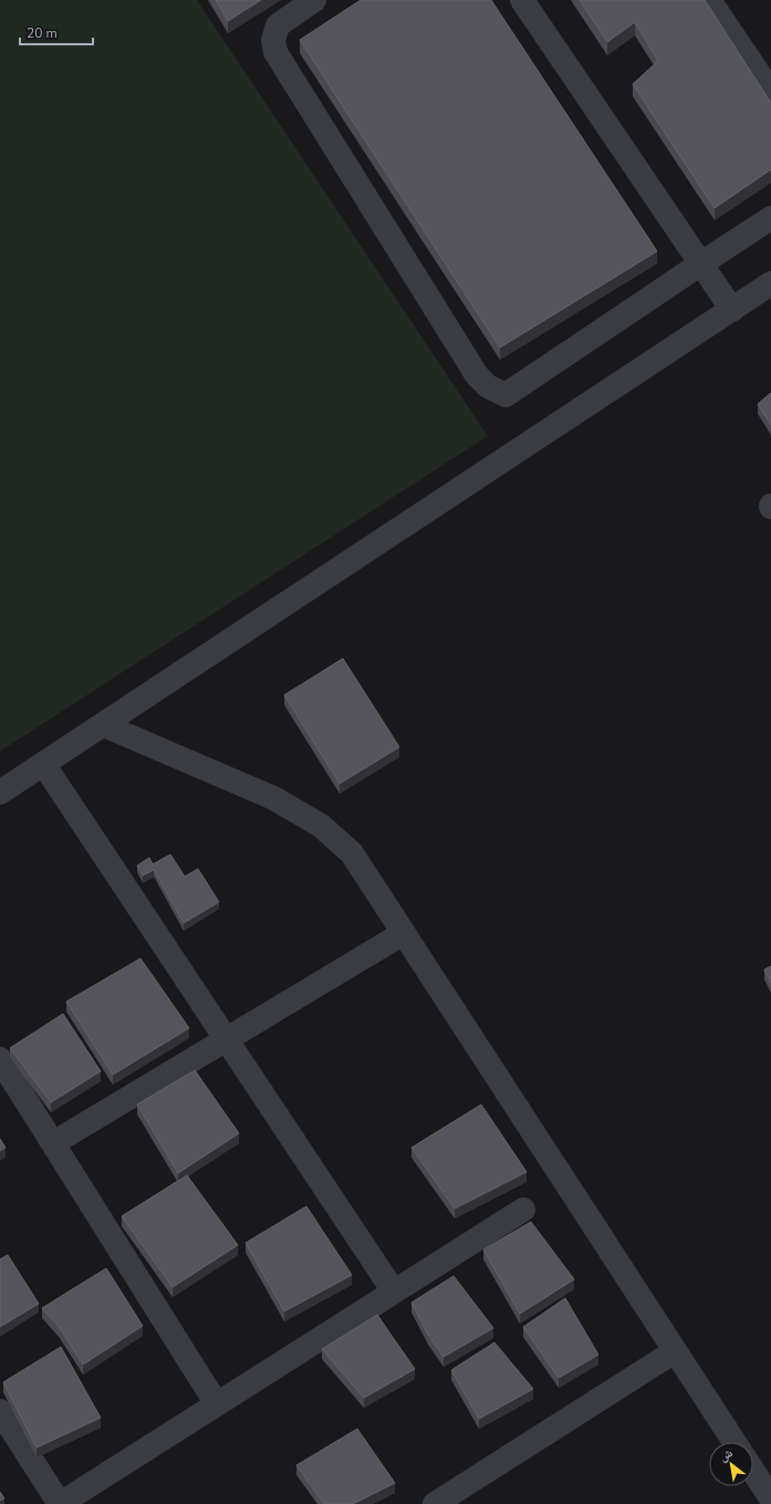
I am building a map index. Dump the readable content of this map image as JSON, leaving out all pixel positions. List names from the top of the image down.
{
  "scale_bar": "20 m",
  "north": "top left"
}
